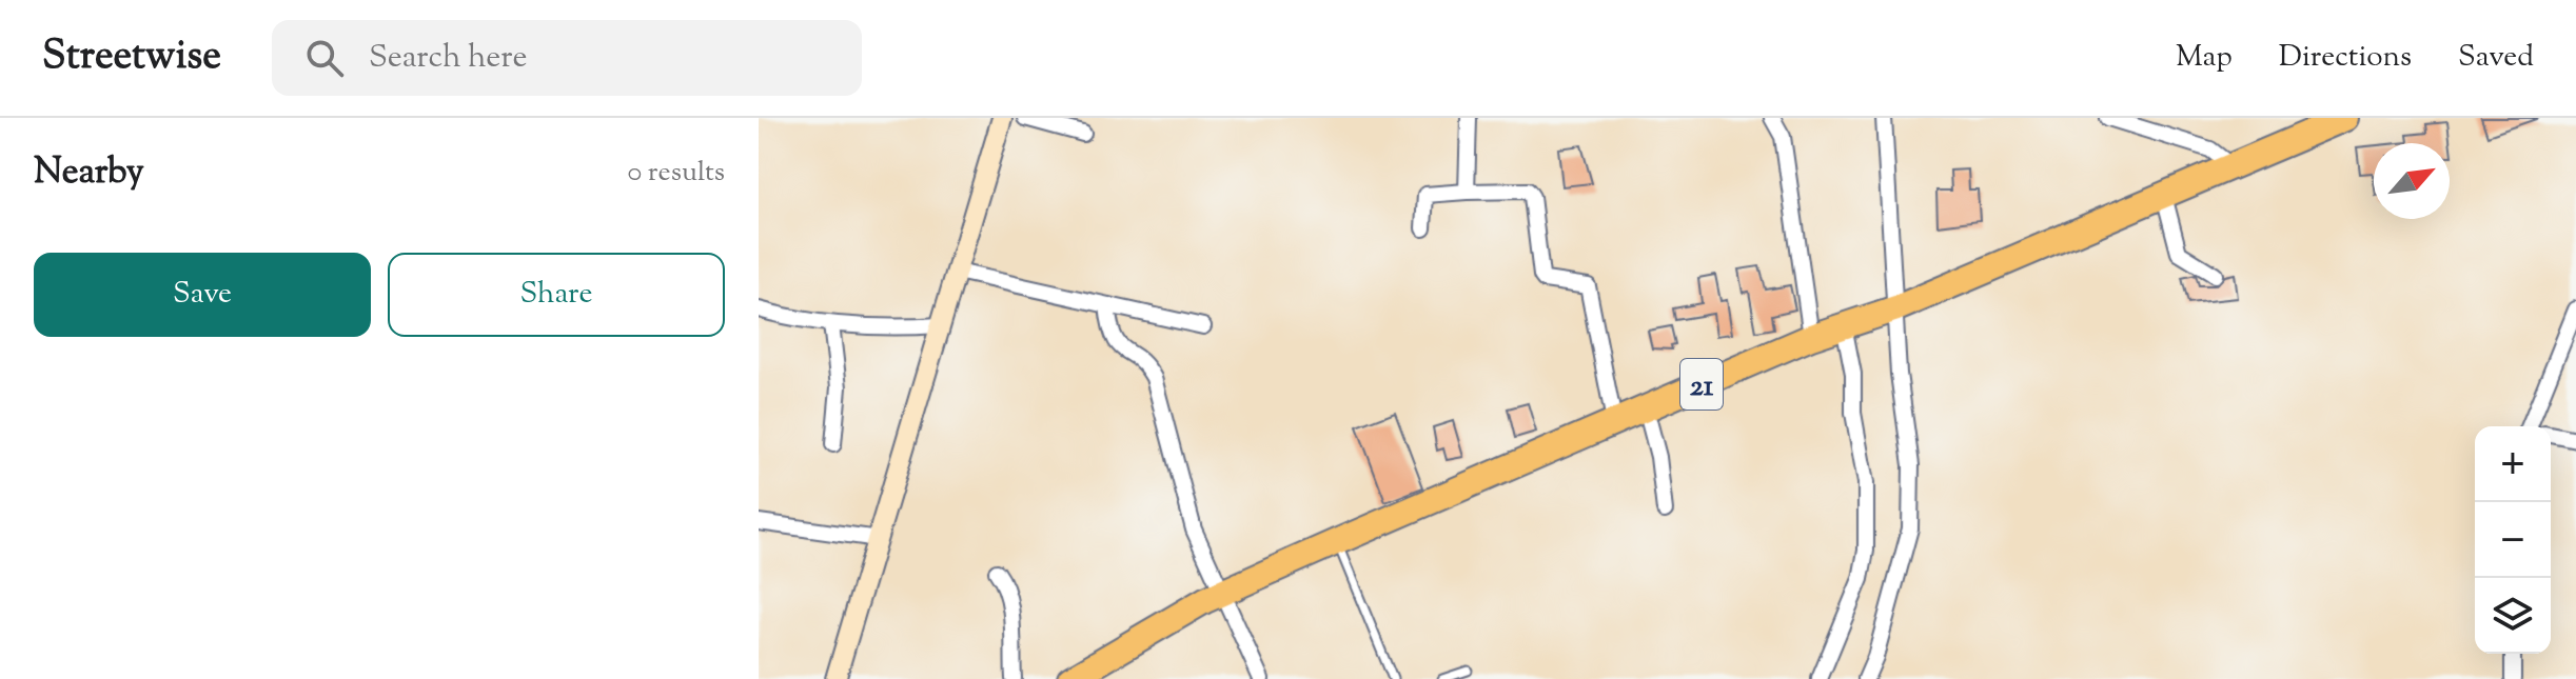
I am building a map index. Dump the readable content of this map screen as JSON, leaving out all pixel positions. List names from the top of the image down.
{
  "streets": {
    "highway": ["21"]
  },
  "north": "top right",
  "page": {
    "header": "Streetwise",
    "search": "Search here",
    "nav": ["Map", "Directions", "Saved"],
    "heading": ["Nearby", "0 results"],
    "buttons": ["Save", "Share"],
    "map_buttons": ["+", "−"]
  }
}
